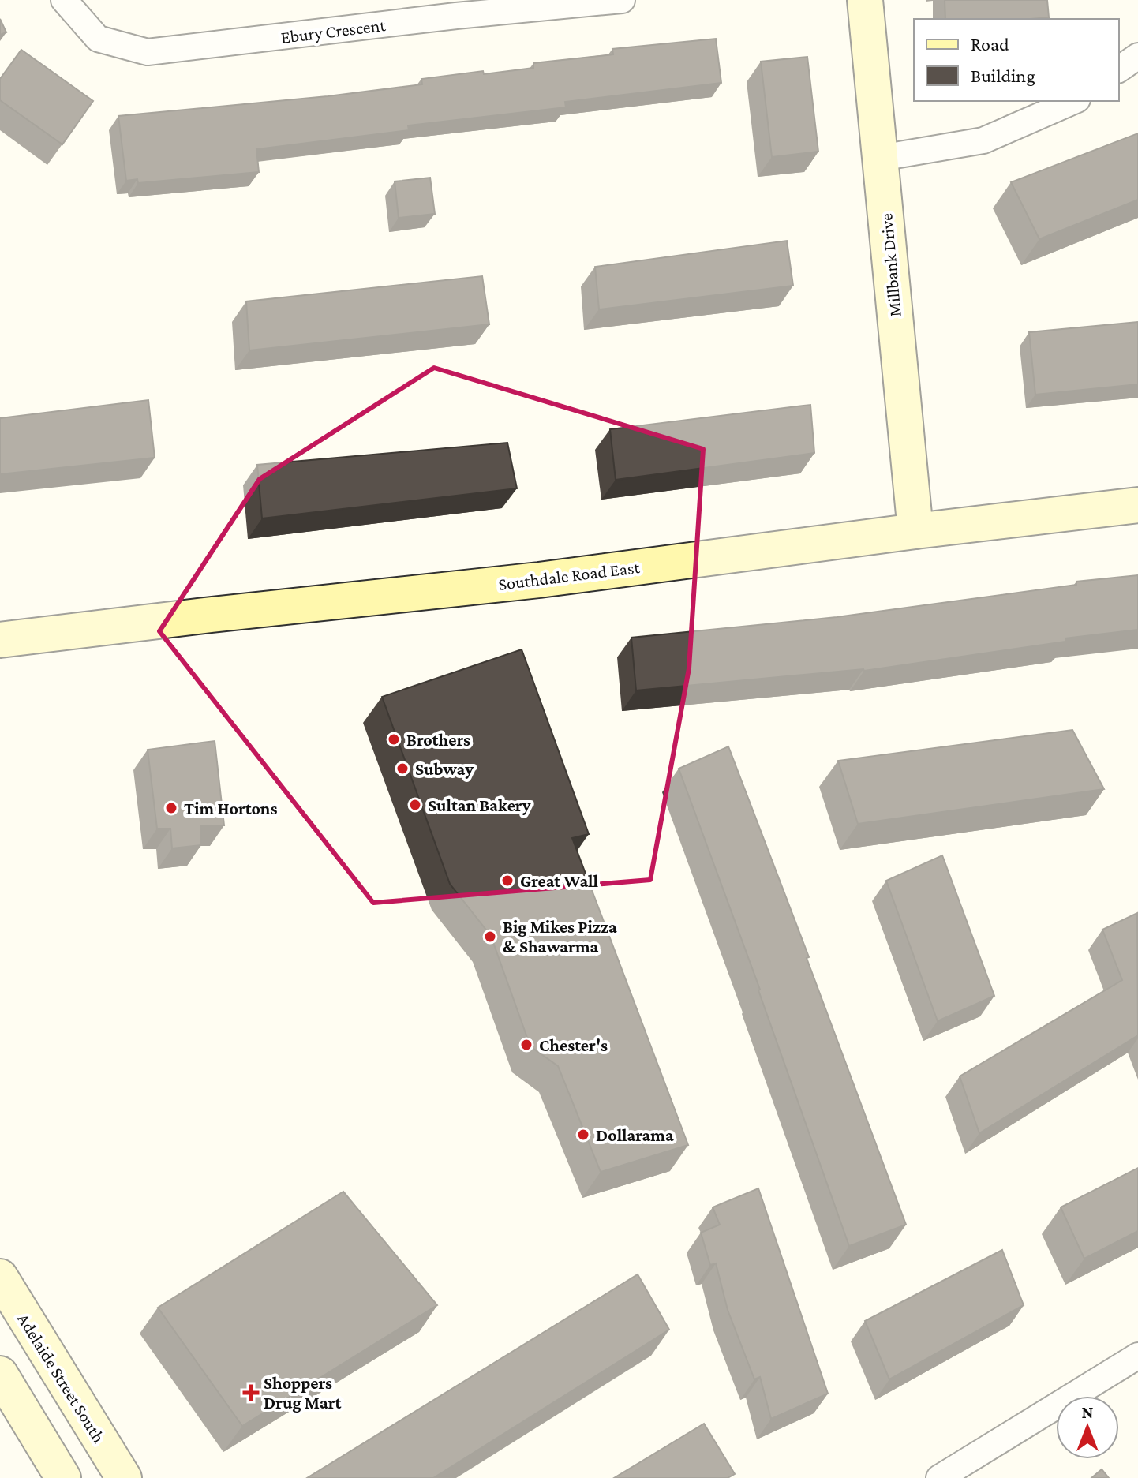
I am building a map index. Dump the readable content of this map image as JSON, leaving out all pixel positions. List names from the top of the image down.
{
  "streets": {
    "main road": ["Millbank Drive", "Southdale Road East", "Adelaide Street South"],
    "street": ["Ebury Crescent"]
  },
  "crossings": [
    ["Millbank Drive", "Southdale Road East"]
  ],
  "places": {
    "other": [
      "Brothers",
      "Subway",
      "Sultan Bakery",
      "Tim Hortons",
      "Great Wall",
      "Big Mikes Pizza & Shawarma",
      "Chester's",
      "Dollarama"
    ],
    "health": ["Shoppers Drug Mart"]
  },
  "legend": ["Road", "Building"],
  "north": "top"
}
